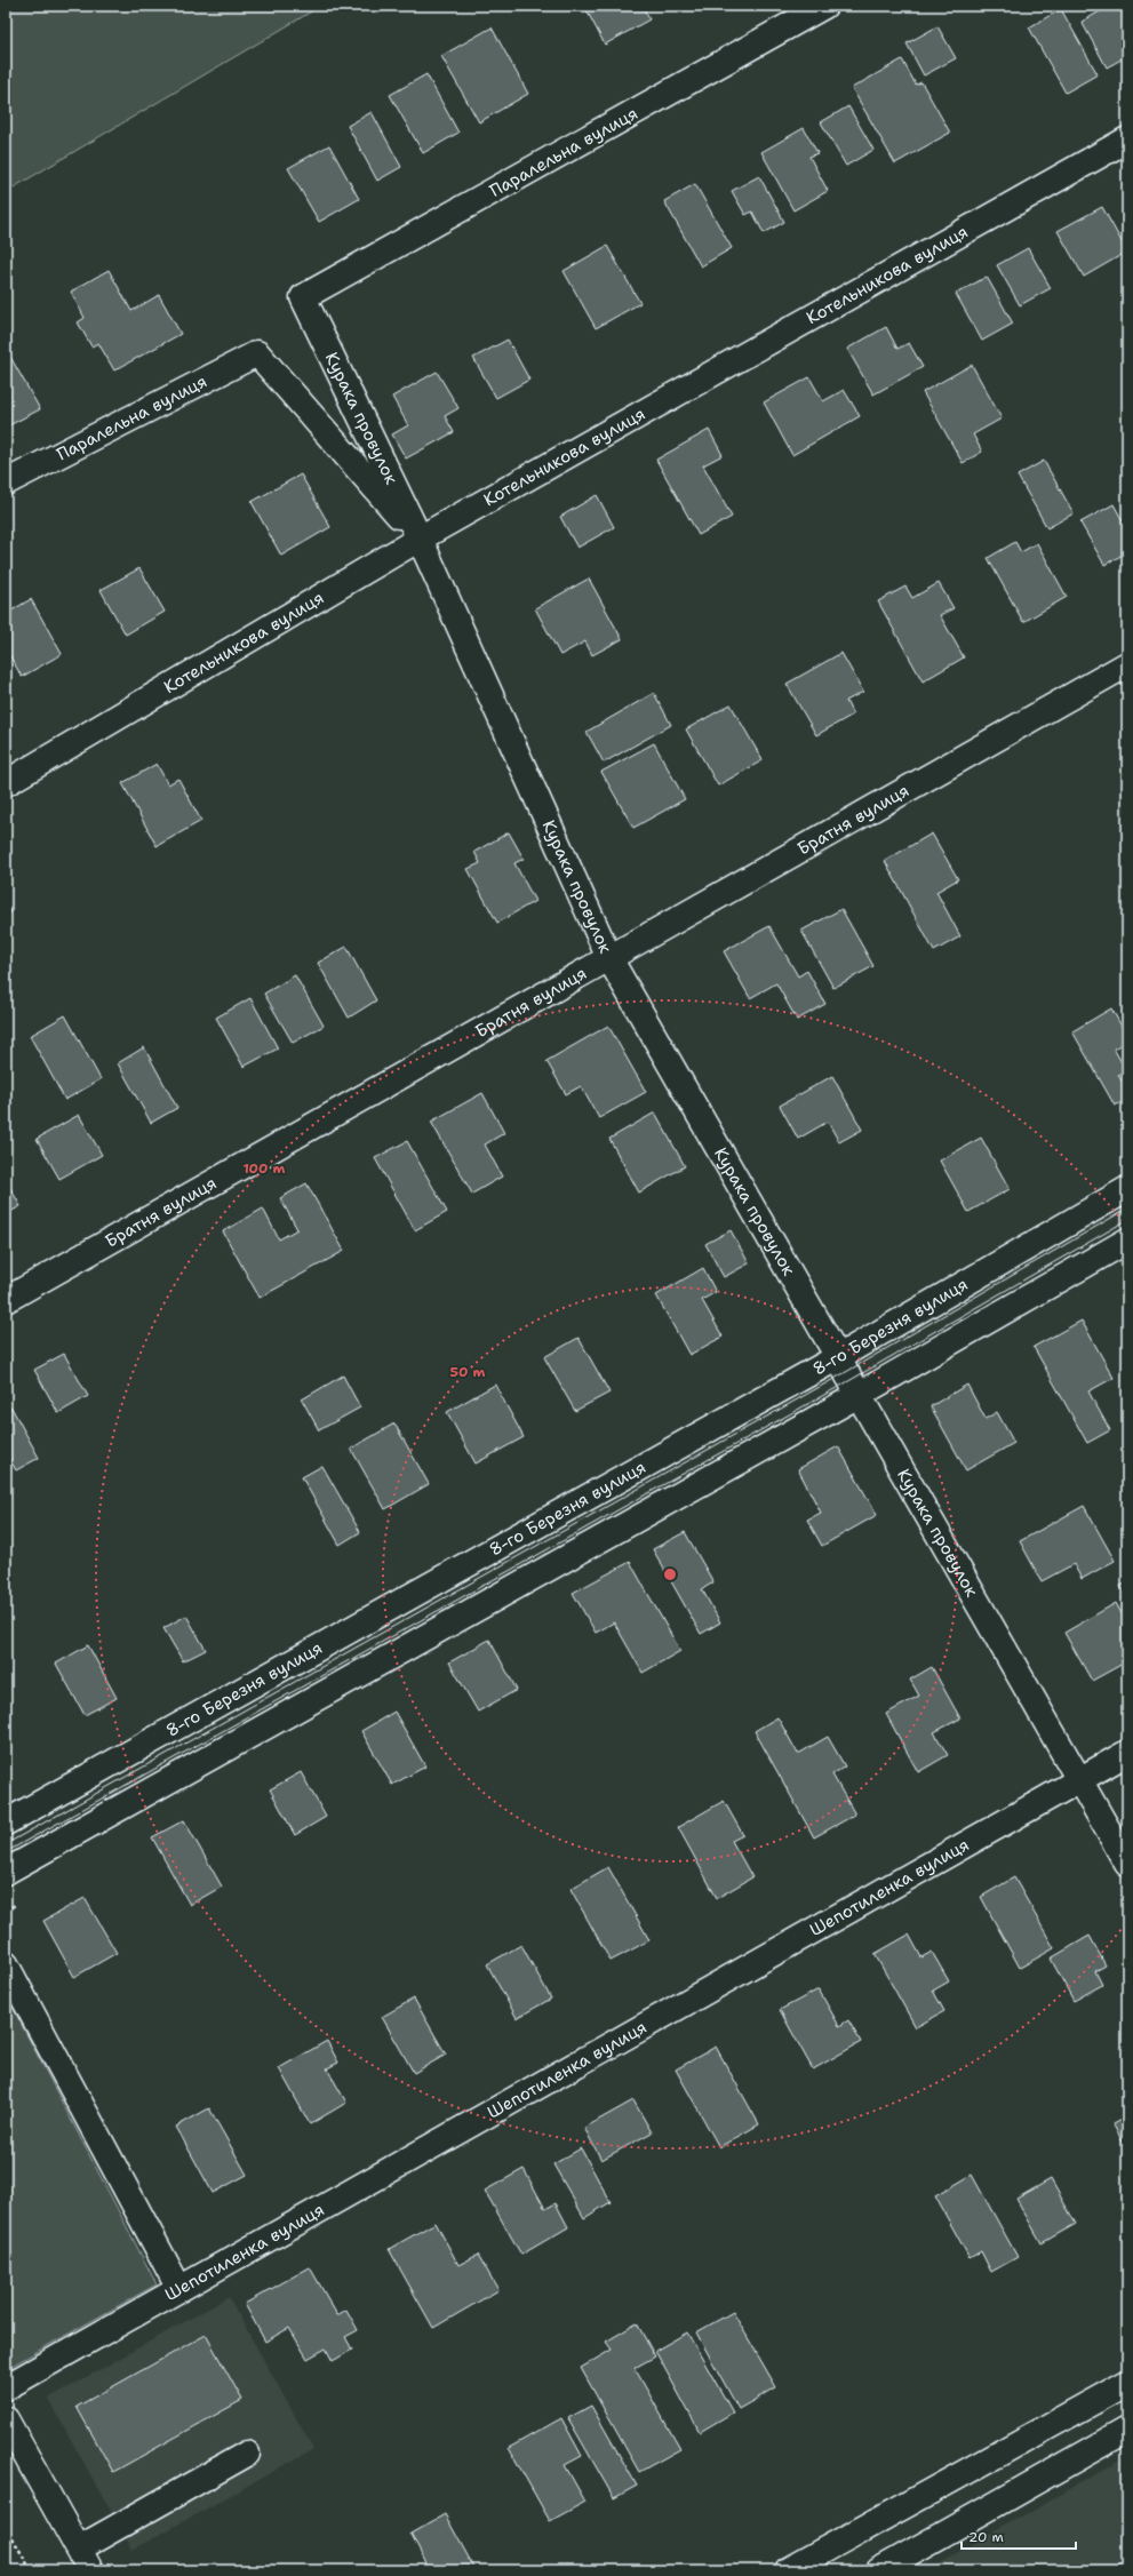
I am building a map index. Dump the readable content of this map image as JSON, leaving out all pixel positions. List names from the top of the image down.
{
  "streets": {
    "street": [
      "Паралельна вулиця",
      "Котельникова вулиця",
      "Курака провулок",
      "Братня вулиця",
      "8-го Березня вулиця",
      "Шепотиленка вулиця"
    ]
  },
  "crossings": [
    ["Паралельна вулиця", "Курака провулок"],
    ["Котельникова вулиця", "Курака провулок"],
    ["Курака провулок", "Братня вулиця"],
    ["Курака провулок", "8-го Березня вулиця"],
    ["Курака провулок", "Шепотиленка вулиця"]
  ],
  "scale_bar": "20 m",
  "rings": ["100 m", "50 m"]
}
